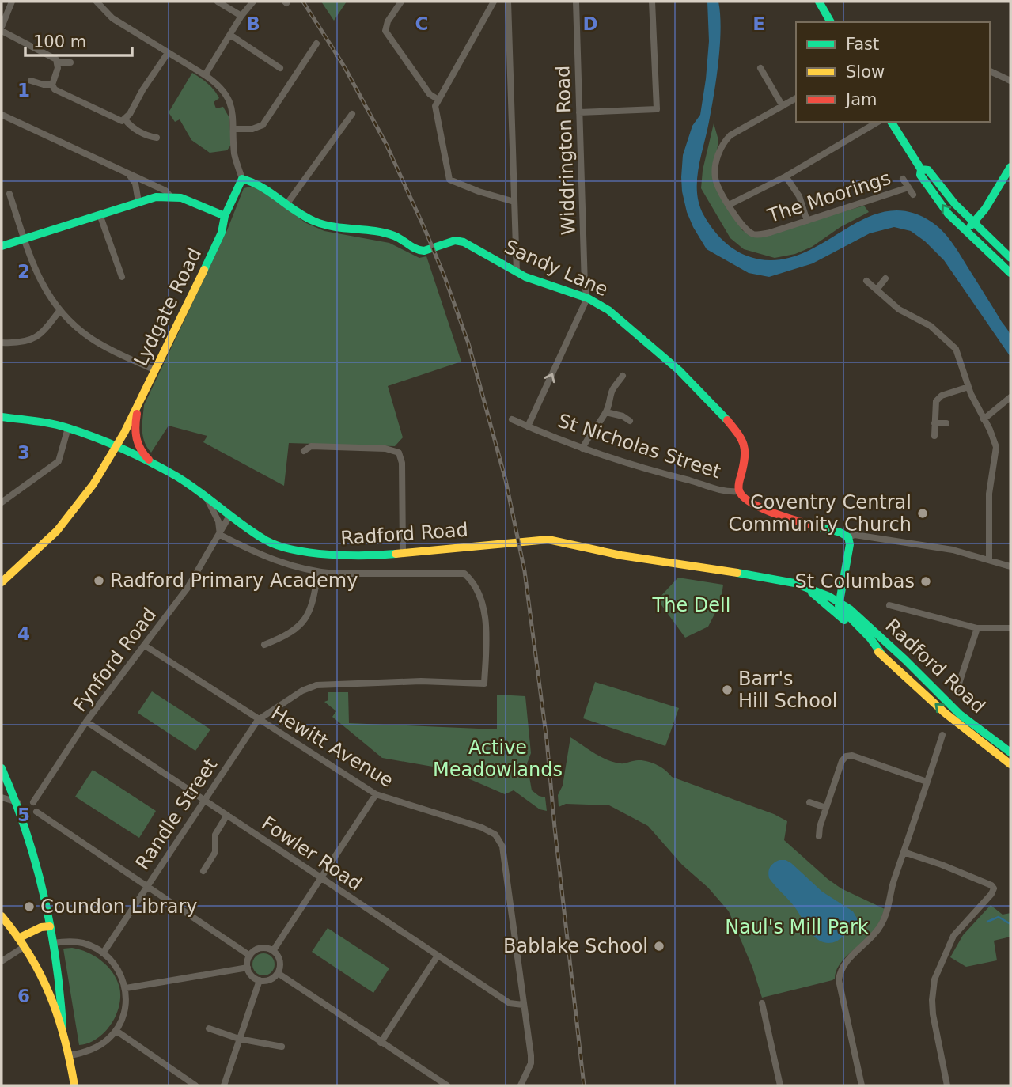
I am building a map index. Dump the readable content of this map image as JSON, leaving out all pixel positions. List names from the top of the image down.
{
  "streets": {
    "street": [
      "Widdrington Road",
      "The Moorings",
      "Sandy Lane",
      "Lydgate Road",
      "St Nicholas Street",
      "Radford Road",
      "Fynford Road",
      "Hewitt Avenue",
      "Randle Street",
      "Fowler Road"
    ]
  },
  "crossings": [
    ["Widdrington Road", "Sandy Lane"],
    ["Sandy Lane", "Lydgate Road"],
    ["Sandy Lane", "St Nicholas Street"],
    ["Lydgate Road", "Radford Road"],
    ["Radford Road", "Fynford Road"],
    ["Fynford Road", "Hewitt Avenue"],
    ["Fynford Road", "Fowler Road"],
    ["Hewitt Avenue", "Randle Street"],
    ["Hewitt Avenue", "Fowler Road"],
    ["Randle Street", "Fowler Road"]
  ],
  "parks": ["The Dell", "Active Meadowlands", "Naul's Mill Park"],
  "places": [
    "Coventry Central Community Church",
    "Radford Primary Academy",
    "St Columbas",
    "Barr's Hill School",
    "Coundon Library",
    "Bablake School"
  ],
  "legend": ["Fast", "Slow", "Jam"],
  "scale_bar": "100 m",
  "grid": {
    "columns": [
      "B",
      "C",
      "D",
      "E"
    ],
    "rows": [
      "1",
      "2",
      "3",
      "4",
      "5",
      "6"
    ]
  }
}
